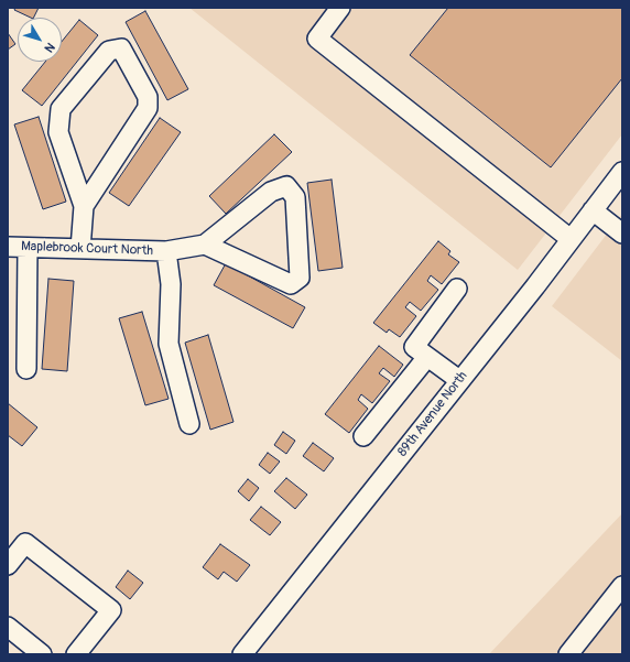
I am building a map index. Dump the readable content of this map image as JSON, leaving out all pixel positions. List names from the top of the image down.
{
  "streets": {
    "street": ["Maplebrook Court North", "89th Avenue North"]
  },
  "north": "bottom right"
}
